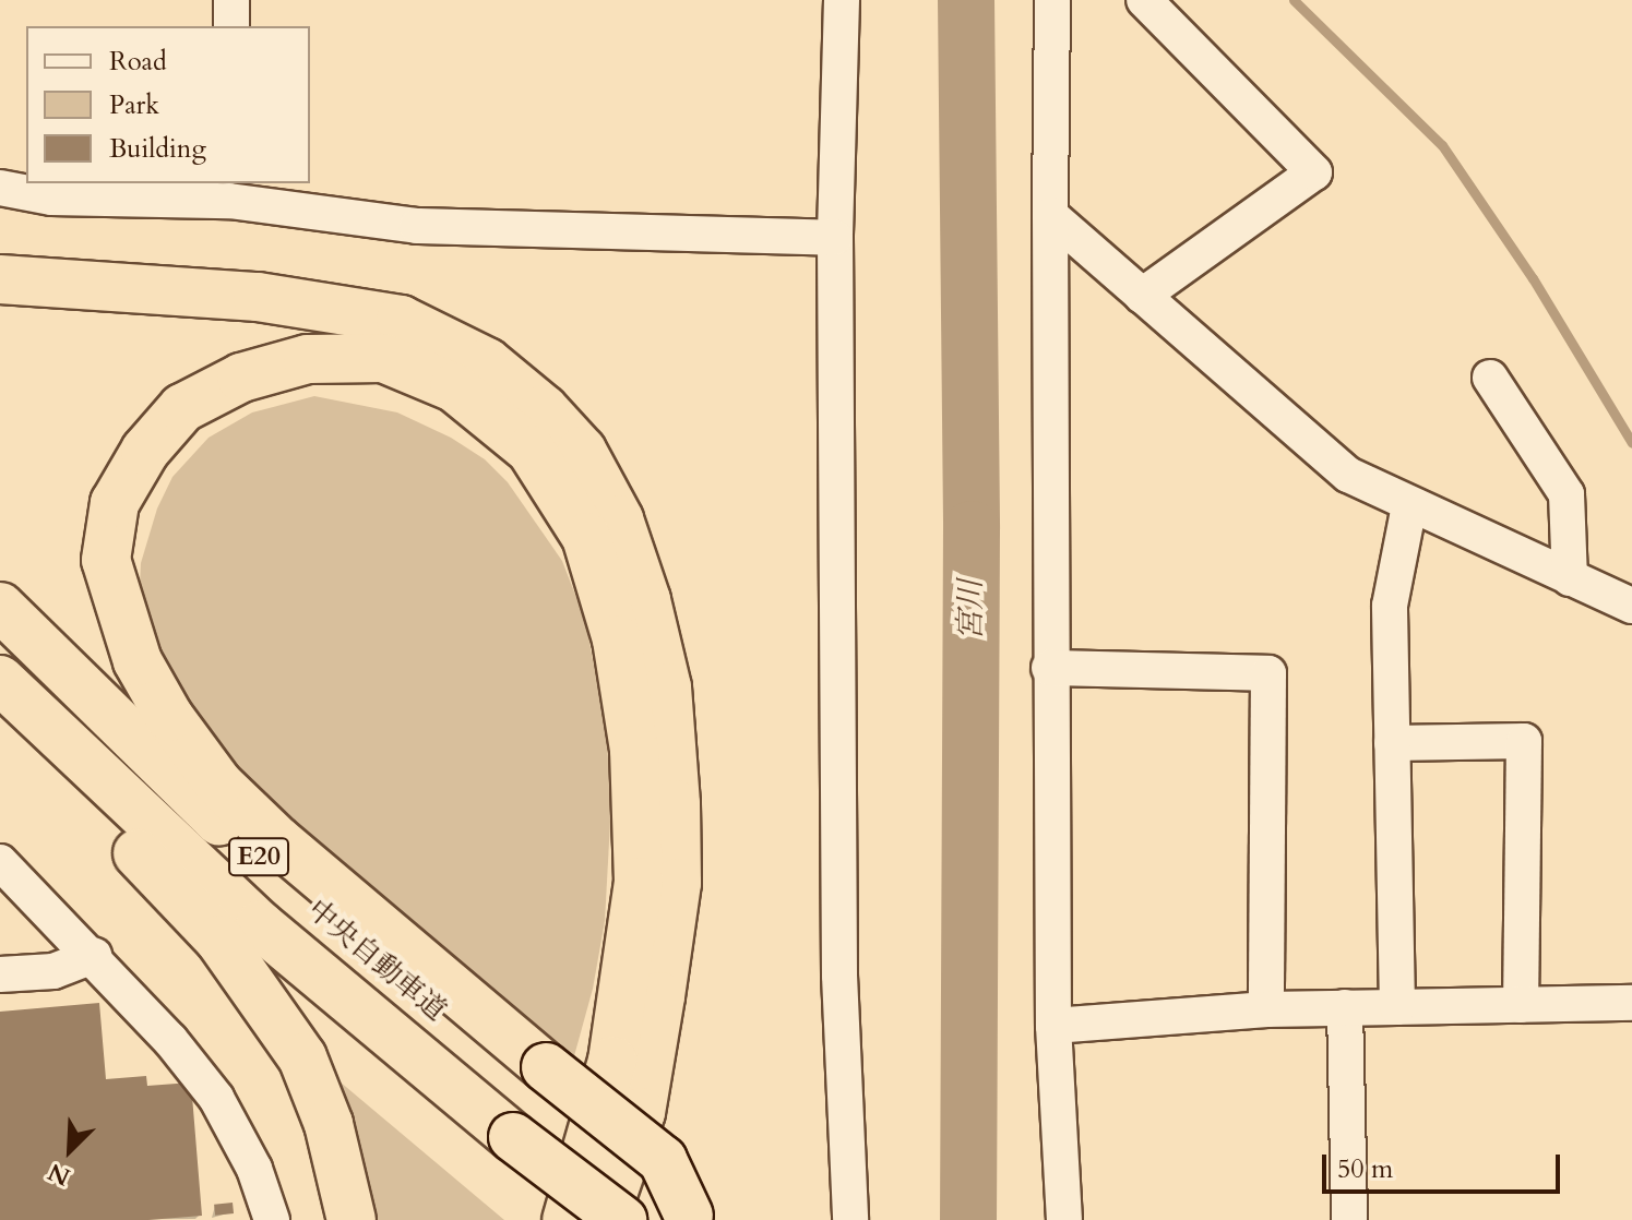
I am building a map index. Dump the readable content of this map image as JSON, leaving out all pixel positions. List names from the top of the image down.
{
  "streets": {
    "highway": ["E20", "中央自動車道"]
  },
  "water": ["宮川"],
  "legend": ["Road", "Park", "Building"],
  "scale_bar": "50 m",
  "north": "bottom left"
}
